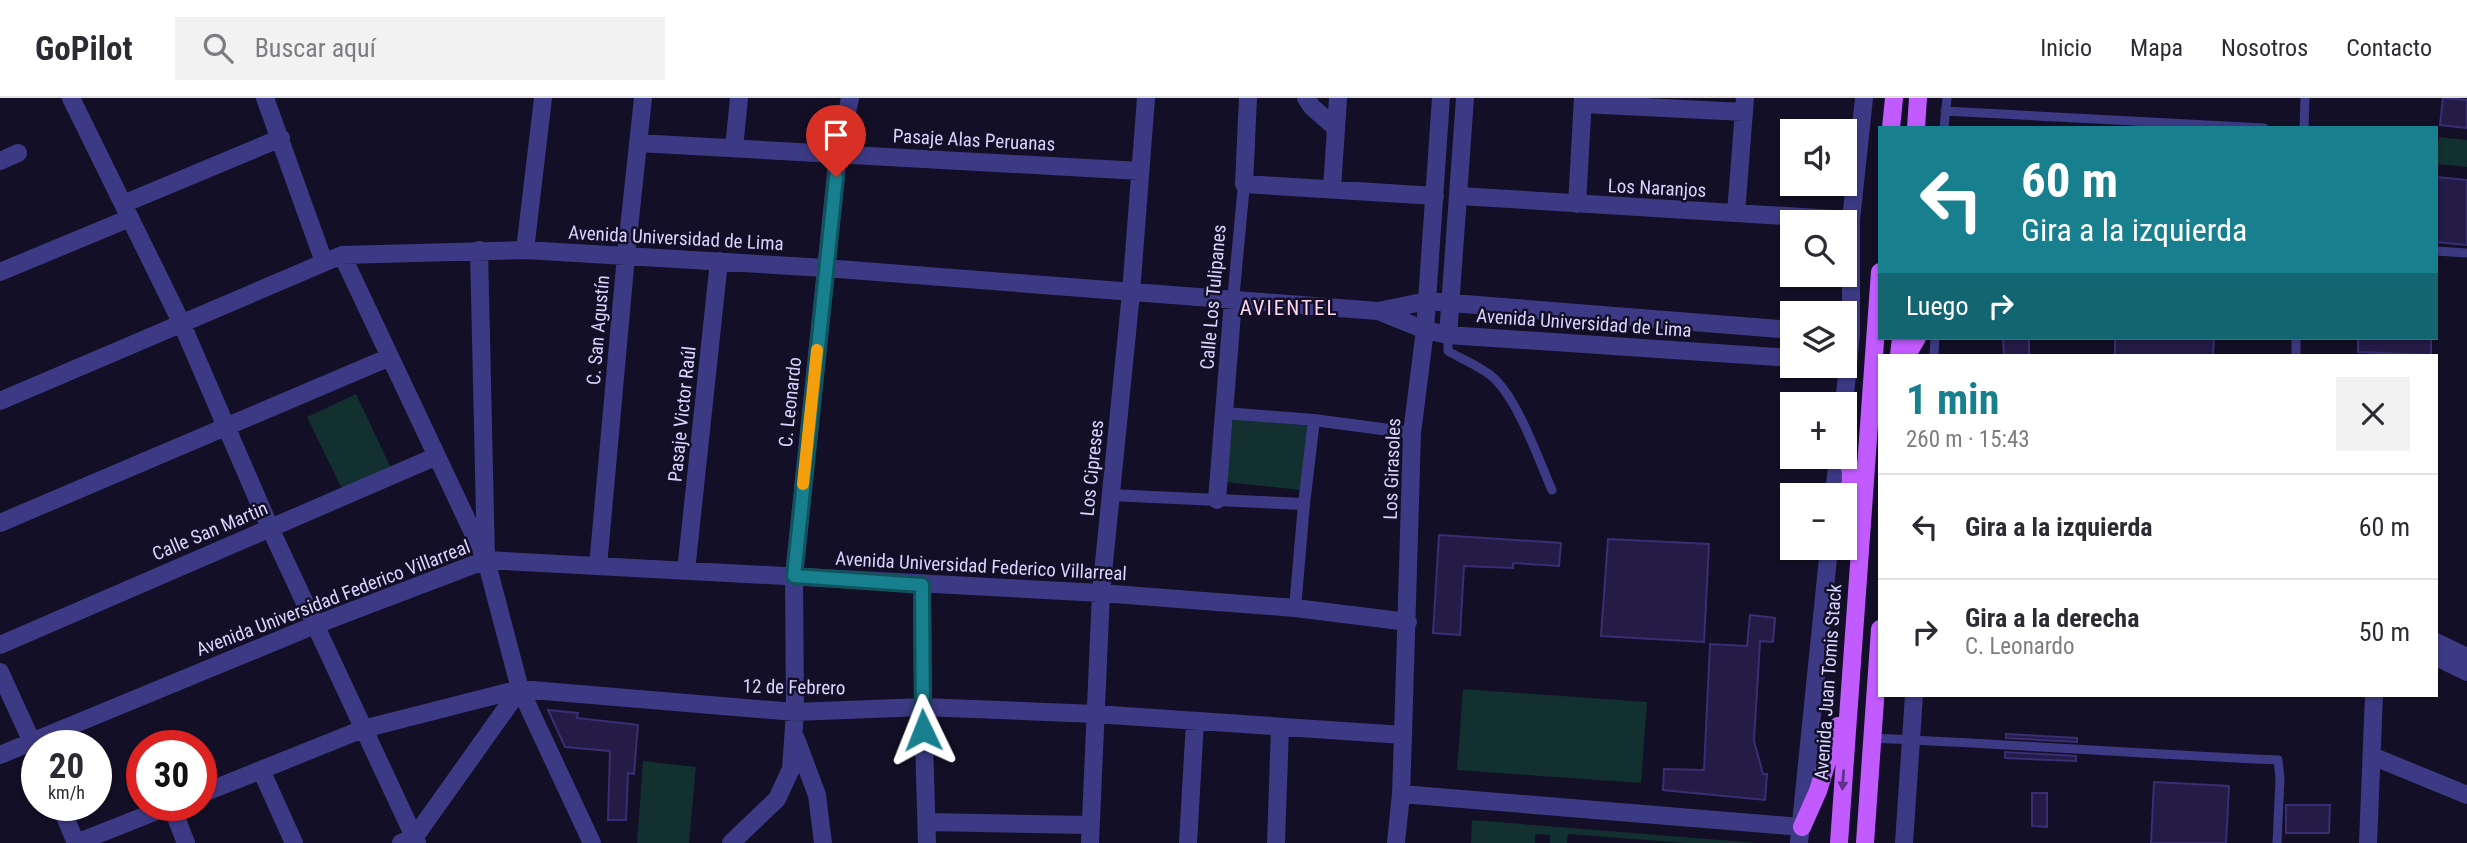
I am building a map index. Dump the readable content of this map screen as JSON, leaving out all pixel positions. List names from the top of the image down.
{
  "streets": {
    "main road": ["Avenida Juan Tomis Stack"],
    "street": [
      "Pasaje Alas Peruanas",
      "Los Naranjos",
      "Avenida Universidad de Lima",
      "Calle Los Tulipanes",
      "C. San Agustín",
      "C. Leonardo",
      "Pasaje Victor Raúl",
      "Los Cipreses",
      "Los Girasoles",
      "Calle San Martin",
      "Avenida Universidad Federico Villarreal",
      "12 de Febrero"
    ]
  },
  "crossings": [
    ["Pasaje Alas Peruanas", "C. San Agustín"],
    ["Pasaje Alas Peruanas", "C. Leonardo"],
    ["Pasaje Alas Peruanas", "Los Cipreses"],
    ["Avenida Universidad de Lima", "Calle Los Tulipanes"],
    ["Avenida Universidad de Lima", "C. San Agustín"],
    ["Avenida Universidad de Lima", "C. Leonardo"],
    ["Avenida Universidad de Lima", "Pasaje Victor Raúl"],
    ["Avenida Universidad de Lima", "Los Cipreses"],
    ["Avenida Universidad de Lima", "Los Girasoles"],
    ["C. San Agustín", "Avenida Universidad Federico Villarreal"],
    ["C. Leonardo", "Avenida Universidad Federico Villarreal"],
    ["C. Leonardo", "12 de Febrero"],
    ["Pasaje Victor Raúl", "Avenida Universidad Federico Villarreal"],
    ["Los Cipreses", "Avenida Universidad Federico Villarreal"],
    ["Los Cipreses", "12 de Febrero"],
    ["Los Girasoles", "Avenida Universidad Federico Villarreal"],
    ["Los Girasoles", "12 de Febrero"]
  ],
  "districts": ["AVIENTEL"],
  "page": {
    "header": "GoPilot",
    "search": "Buscar aquí",
    "nav": [
      "Inicio",
      "Mapa",
      "Nosotros",
      "Contacto"
    ],
    "map_buttons": ["+", "−"],
    "turn": ["60 m", "Gira a la izquierda"],
    "then": "Luego",
    "heading": ["1 min", "260 m · 15:43"],
    "list": [
      {
        "name": "Gira a la izquierda",
        "value": "60 m"
      },
      {
        "name": "Gira a la derecha",
        "note": "C. Leonardo",
        "value": "50 m"
      }
    ],
    "speed": "20 km/h",
    "limit": "30"
  }
}
